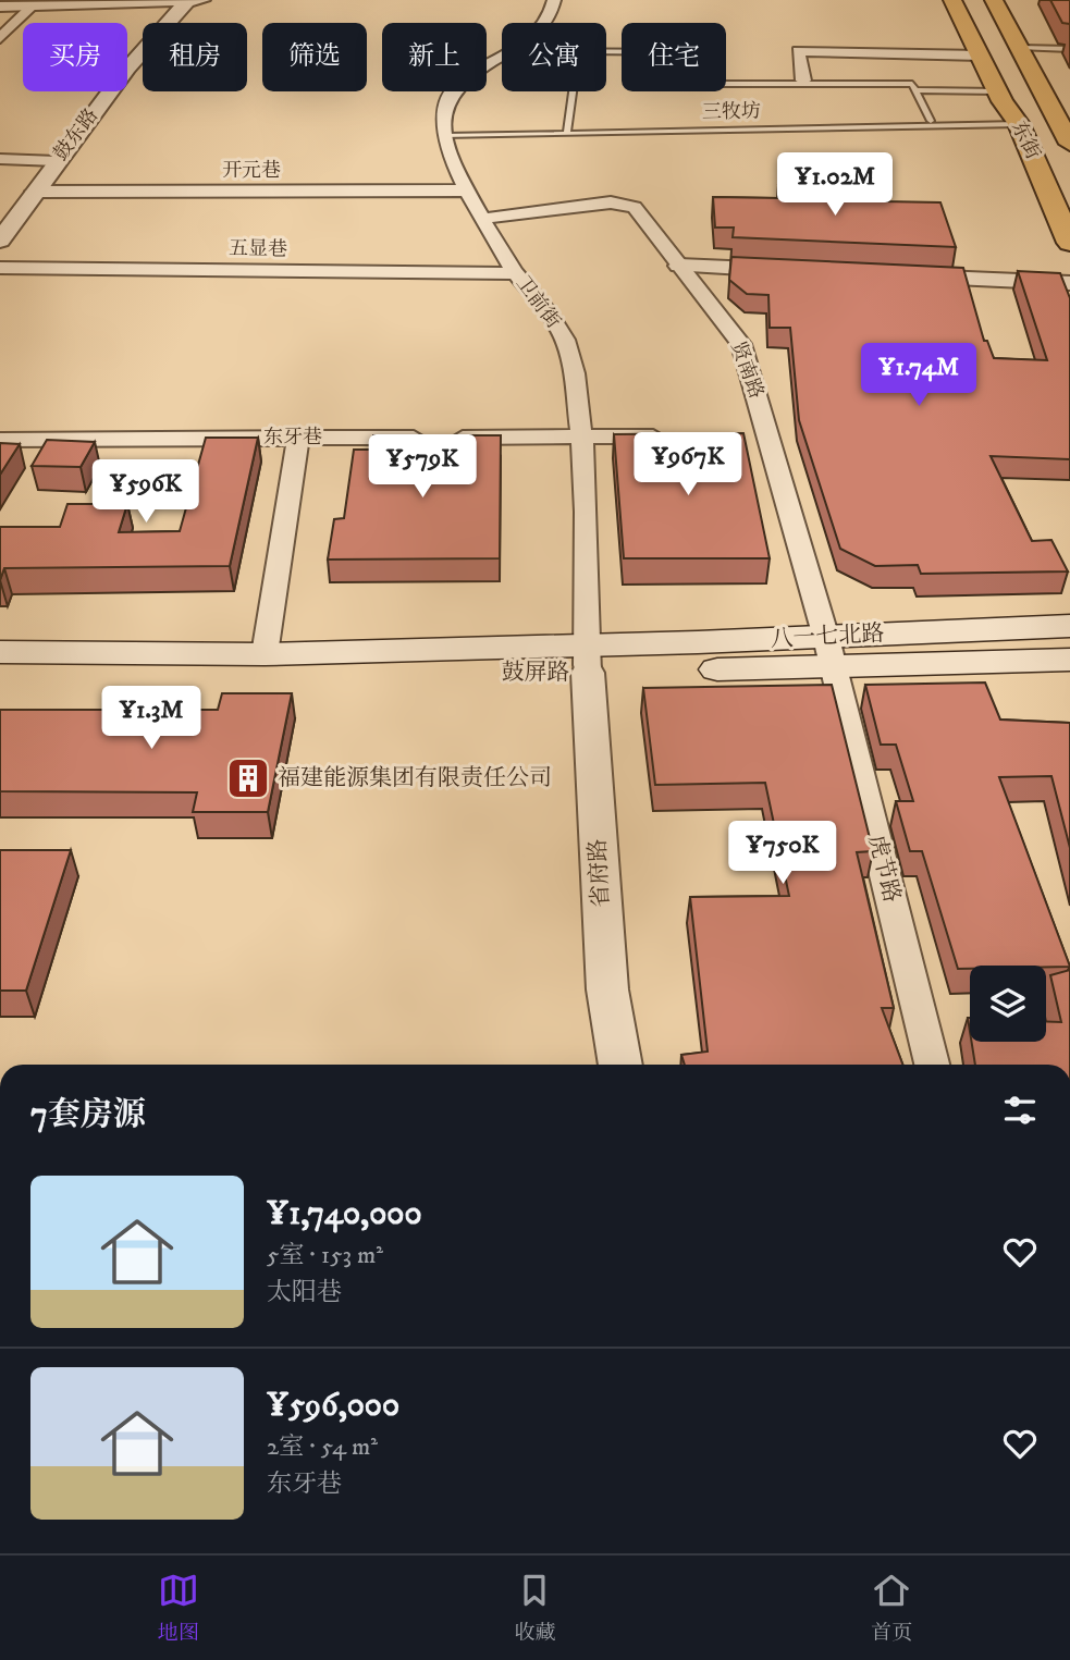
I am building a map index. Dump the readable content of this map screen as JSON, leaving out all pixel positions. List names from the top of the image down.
{
  "streets": {
    "main road": ["东街", "八一七北路", "鼓屏路"],
    "street": [
      "鼓东路",
      "开元巷",
      "五显巷",
      "卫前街",
      "贤南路",
      "东牙巷",
      "虎节路",
      "省府路"
    ],
    "lane": ["三牧坊"]
  },
  "crossings": [
    ["三牧坊", "东街"],
    ["三牧坊", "卫前街"],
    ["鼓东路", "开元巷"],
    ["开元巷", "卫前街"],
    ["五显巷", "卫前街"],
    ["卫前街", "贤南路"],
    ["卫前街", "东牙巷"],
    ["卫前街", "鼓屏路"],
    ["卫前街", "省府路"],
    ["贤南路", "八一七北路"],
    ["贤南路", "鼓屏路"],
    ["贤南路", "虎节路"],
    ["八一七北路", "鼓屏路"],
    ["八一七北路", "虎节路"],
    ["鼓屏路", "虎节路"],
    ["鼓屏路", "省府路"]
  ],
  "places": {
    "building": ["福建能源集团有限责任公司"]
  },
  "page": {
    "chip": [
      "买房",
      "租房",
      "筛选",
      "新上",
      "公寓",
      "住宅"
    ],
    "price": [
      "¥1.02M",
      "¥1.74M",
      "¥967K",
      "¥579K",
      "¥596K",
      "¥1.3M",
      "¥750K"
    ],
    "heading": "7套房源",
    "list": [
      {
        "name": "¥1,740,000",
        "note": "5室 · 153 m² · 太阳巷"
      },
      {
        "name": "¥596,000",
        "note": "2室 · 54 m² · 东牙巷"
      }
    ],
    "tabs": ["地图", "收藏", "首页"]
  }
}
